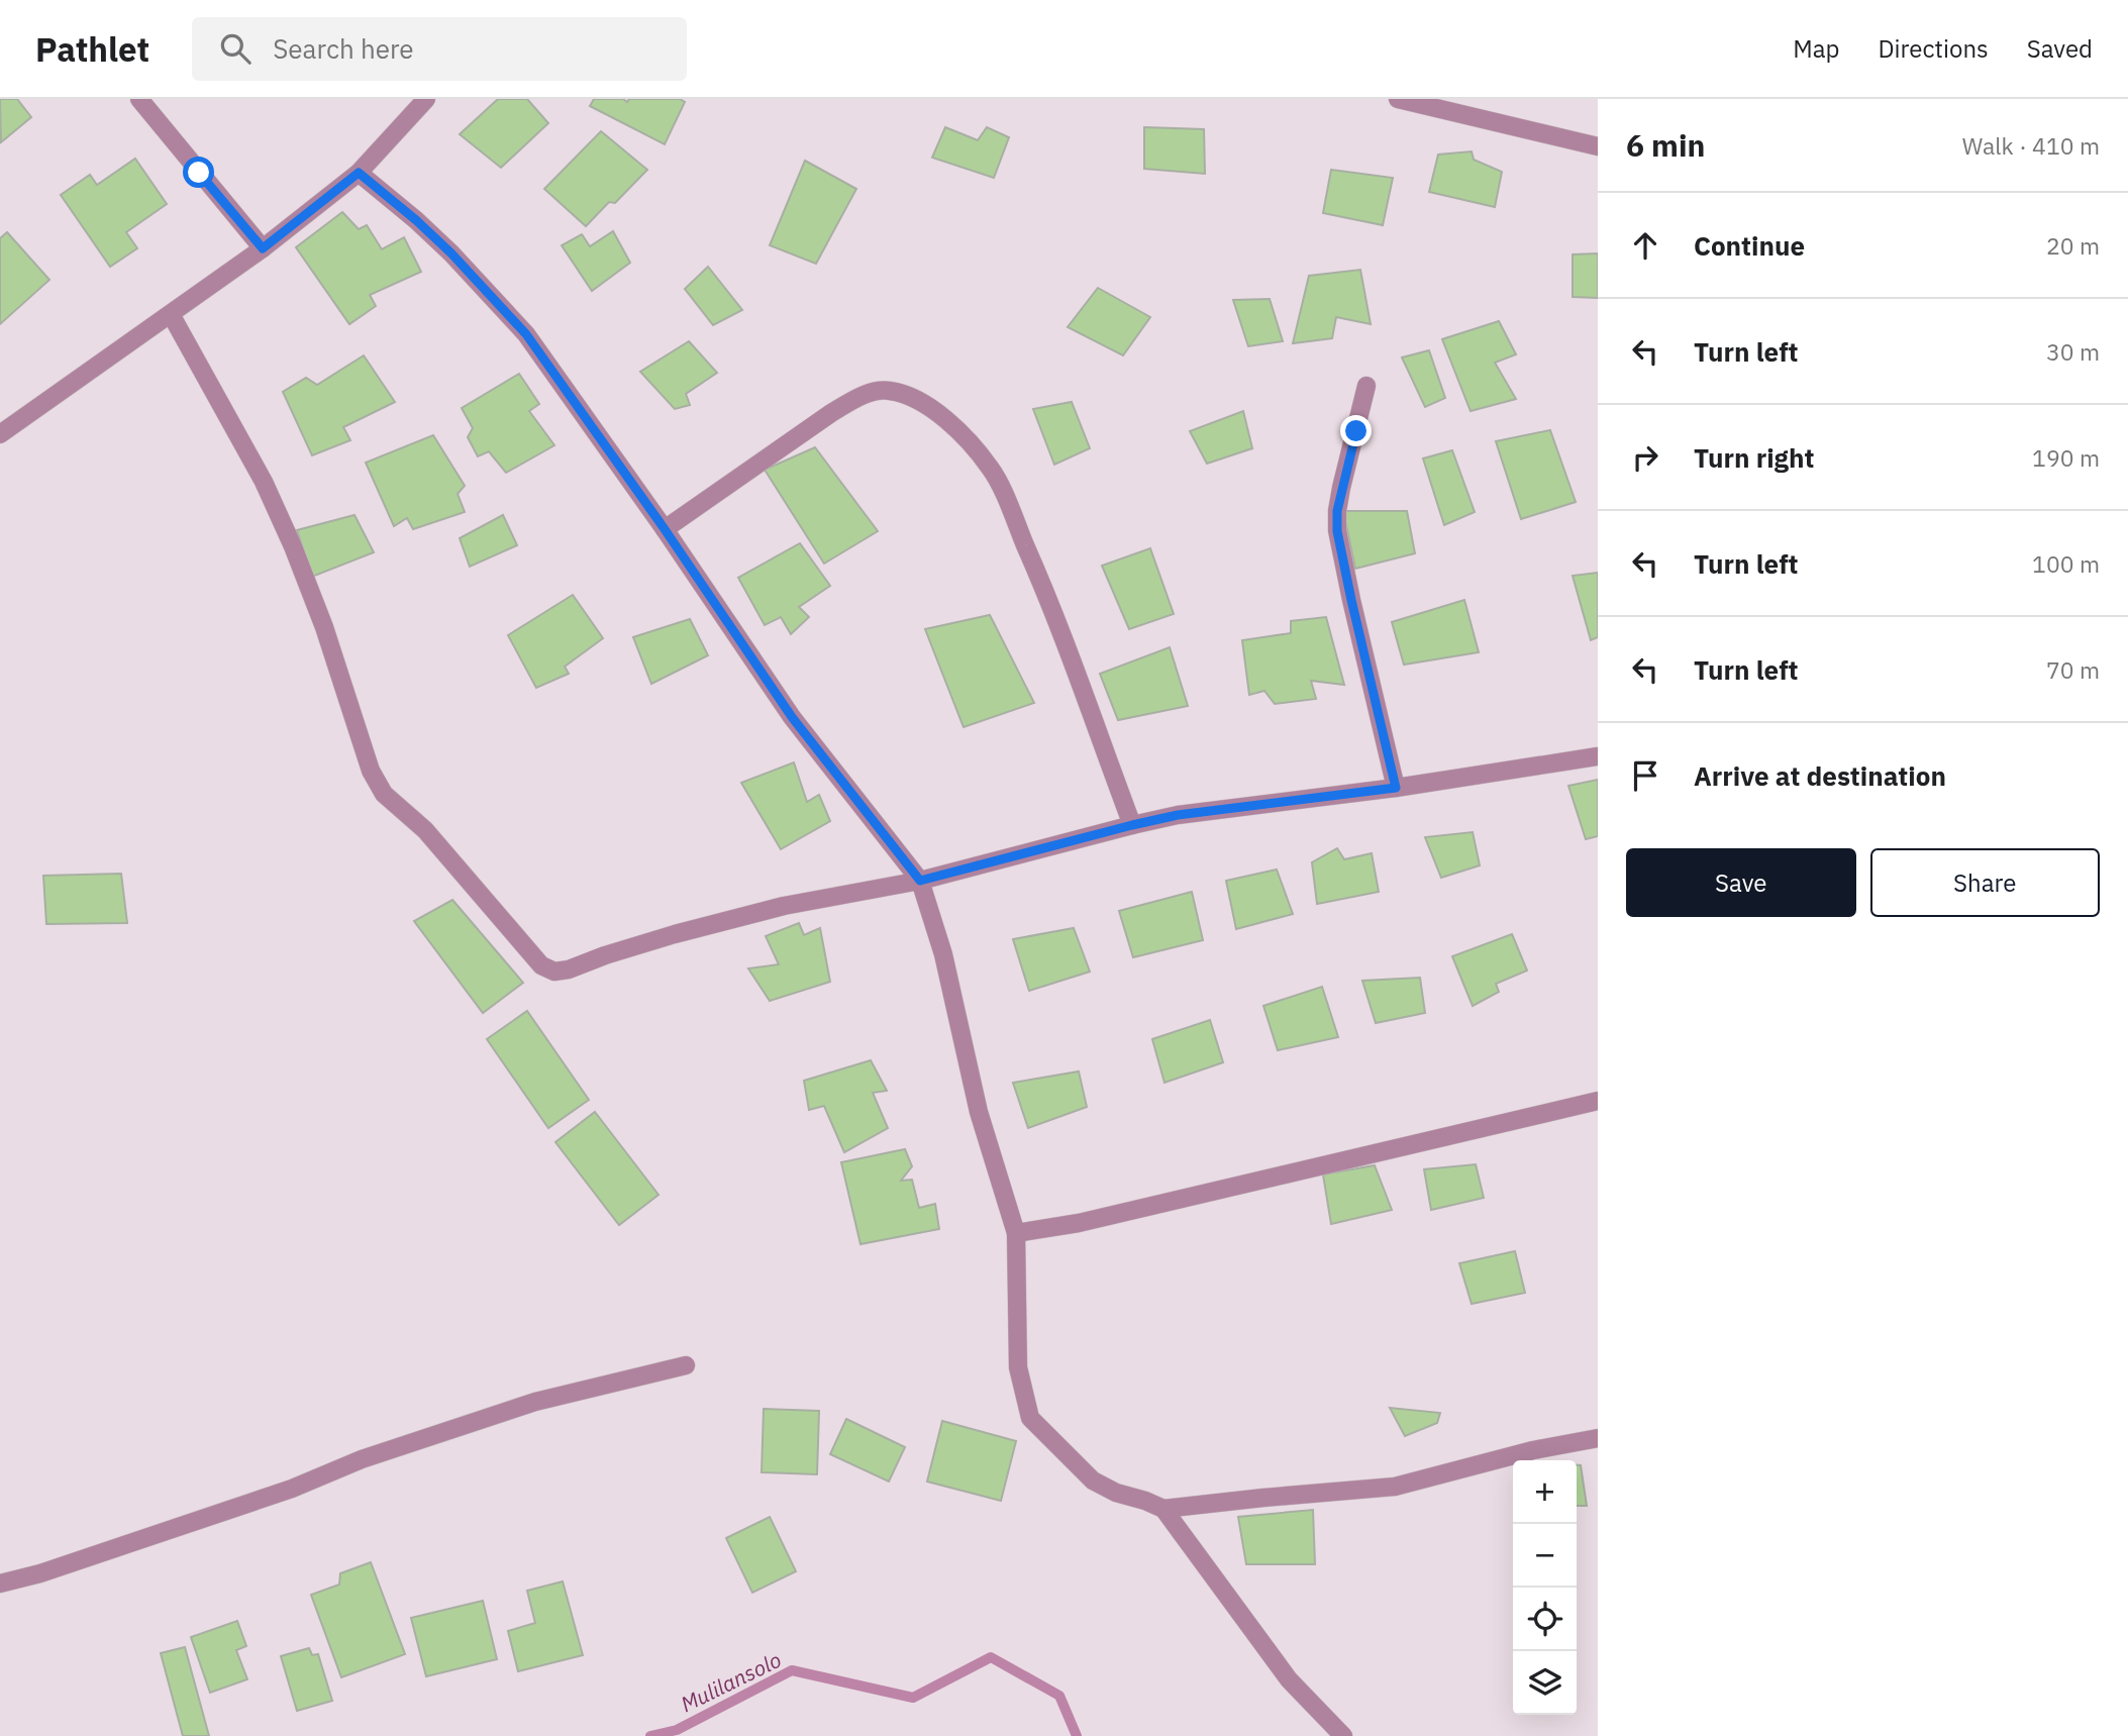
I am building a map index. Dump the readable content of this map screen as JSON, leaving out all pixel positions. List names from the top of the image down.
{
  "water": ["Mulilansolo"],
  "page": {
    "header": "Pathlet",
    "search": "Search here",
    "nav": ["Map", "Directions", "Saved"],
    "heading": ["6 min", "Walk · 410 m"],
    "list": [
      ["Continue", "20 m"],
      ["Turn left", "30 m"],
      ["Turn right", "190 m"],
      ["Turn left", "100 m"],
      ["Turn left", "70 m"],
      "Arrive at destination"
    ],
    "buttons": ["Save", "Share"],
    "map_buttons": ["+", "−"]
  }
}
